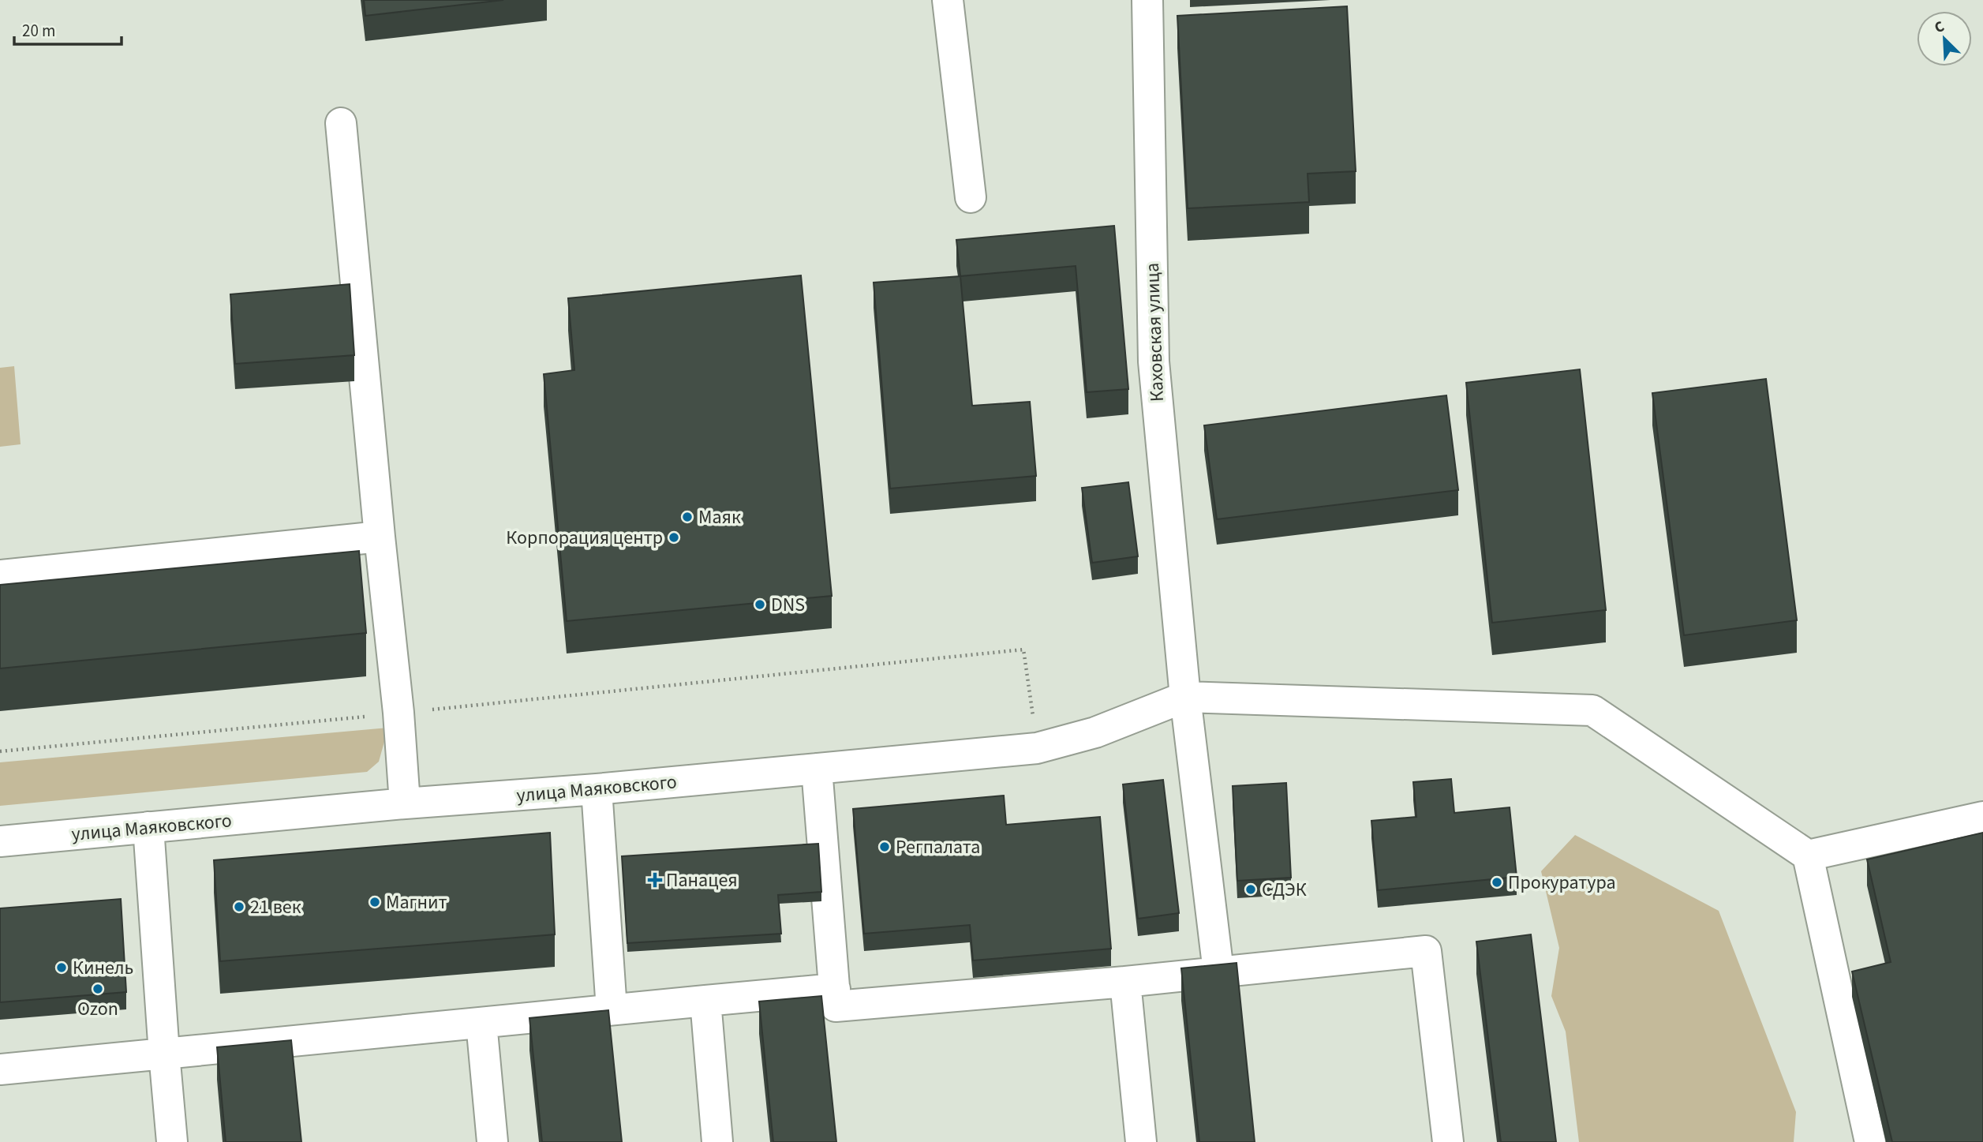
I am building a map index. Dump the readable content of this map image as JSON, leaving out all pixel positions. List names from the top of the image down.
{
  "streets": {
    "street": ["Каховская улица", "улица Маяковского"]
  },
  "crossings": [
    ["Каховская улица", "улица Маяковского"]
  ],
  "places": {
    "other": [
      "Маяк",
      "Корпорация центр",
      "DNS",
      "Регпалата",
      "Прокуратура",
      "СДЭК",
      "Магнит",
      "21 век",
      "Кинель",
      "Ozon"
    ],
    "health": ["Панацея"]
  },
  "scale_bar": "20 m",
  "north": "top left"
}
